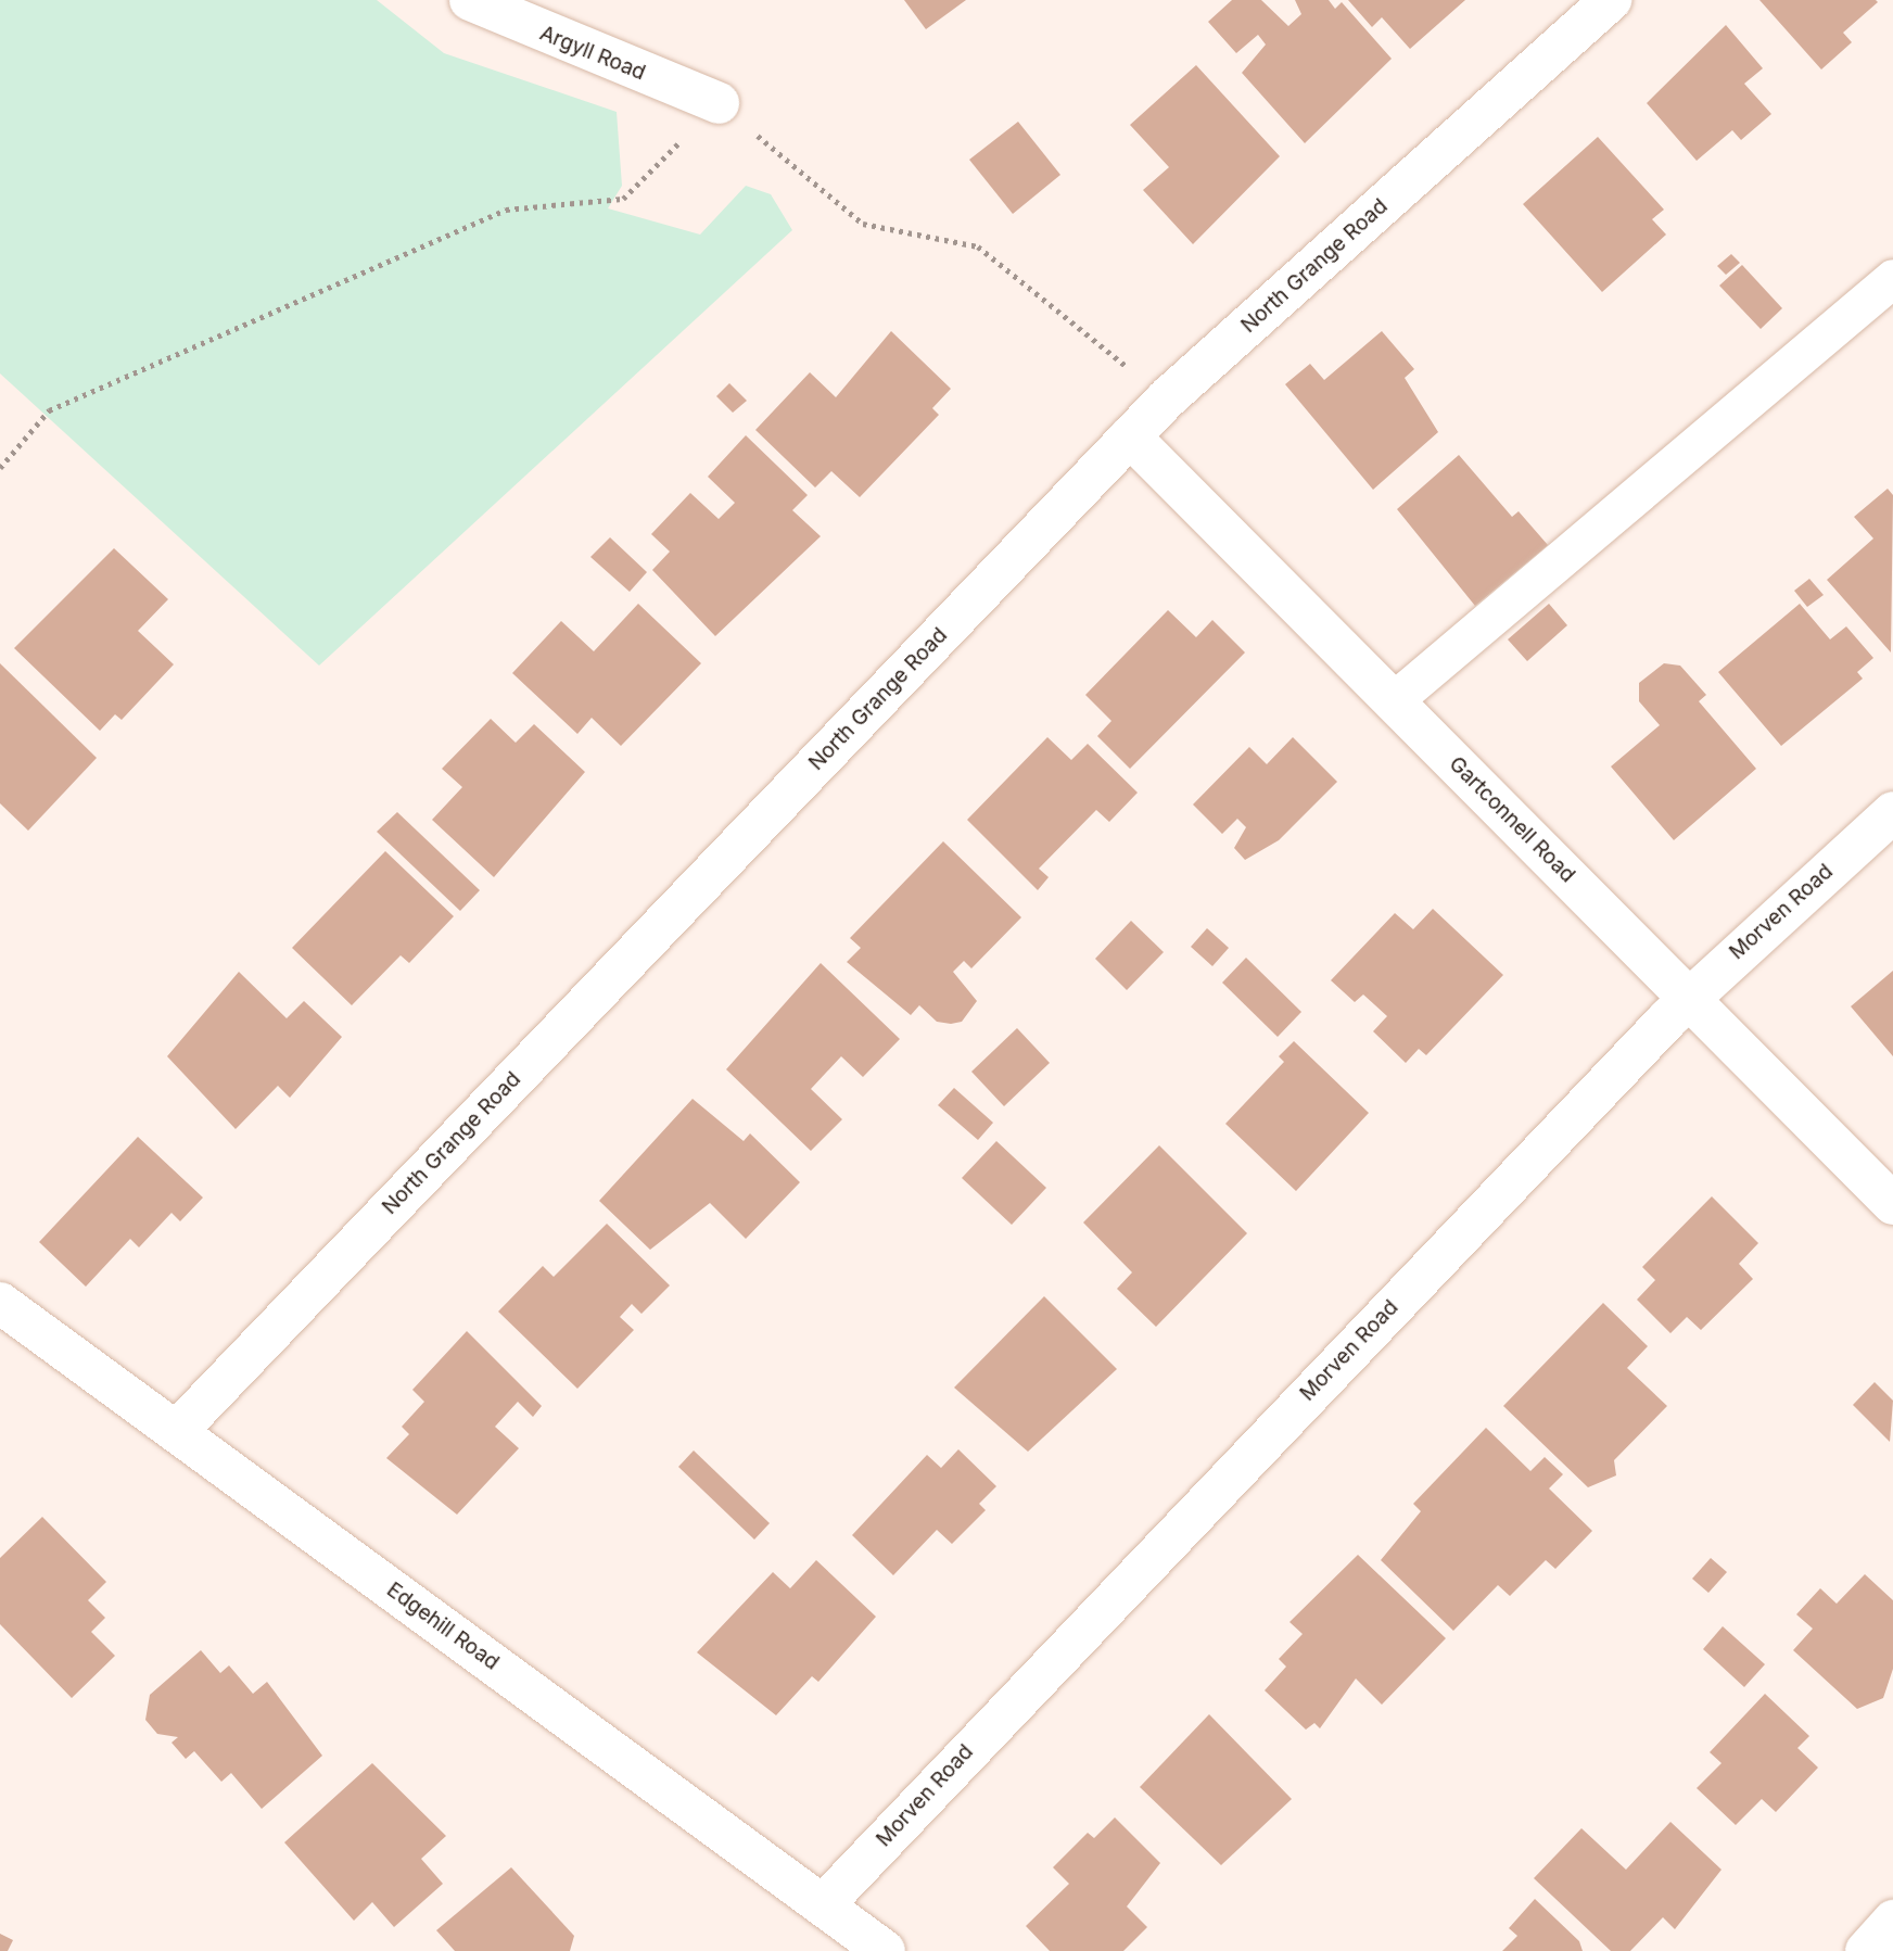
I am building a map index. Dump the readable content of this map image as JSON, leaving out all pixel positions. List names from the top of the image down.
{
  "streets": {
    "street": [
      "Argyll Road",
      "North Grange Road",
      "Gartconnell Road",
      "Morven Road",
      "Edgehill Road"
    ]
  },
  "crossings": [
    ["North Grange Road", "Gartconnell Road"],
    ["North Grange Road", "Edgehill Road"],
    ["Gartconnell Road", "Morven Road"],
    ["Morven Road", "Edgehill Road"]
  ]
}
